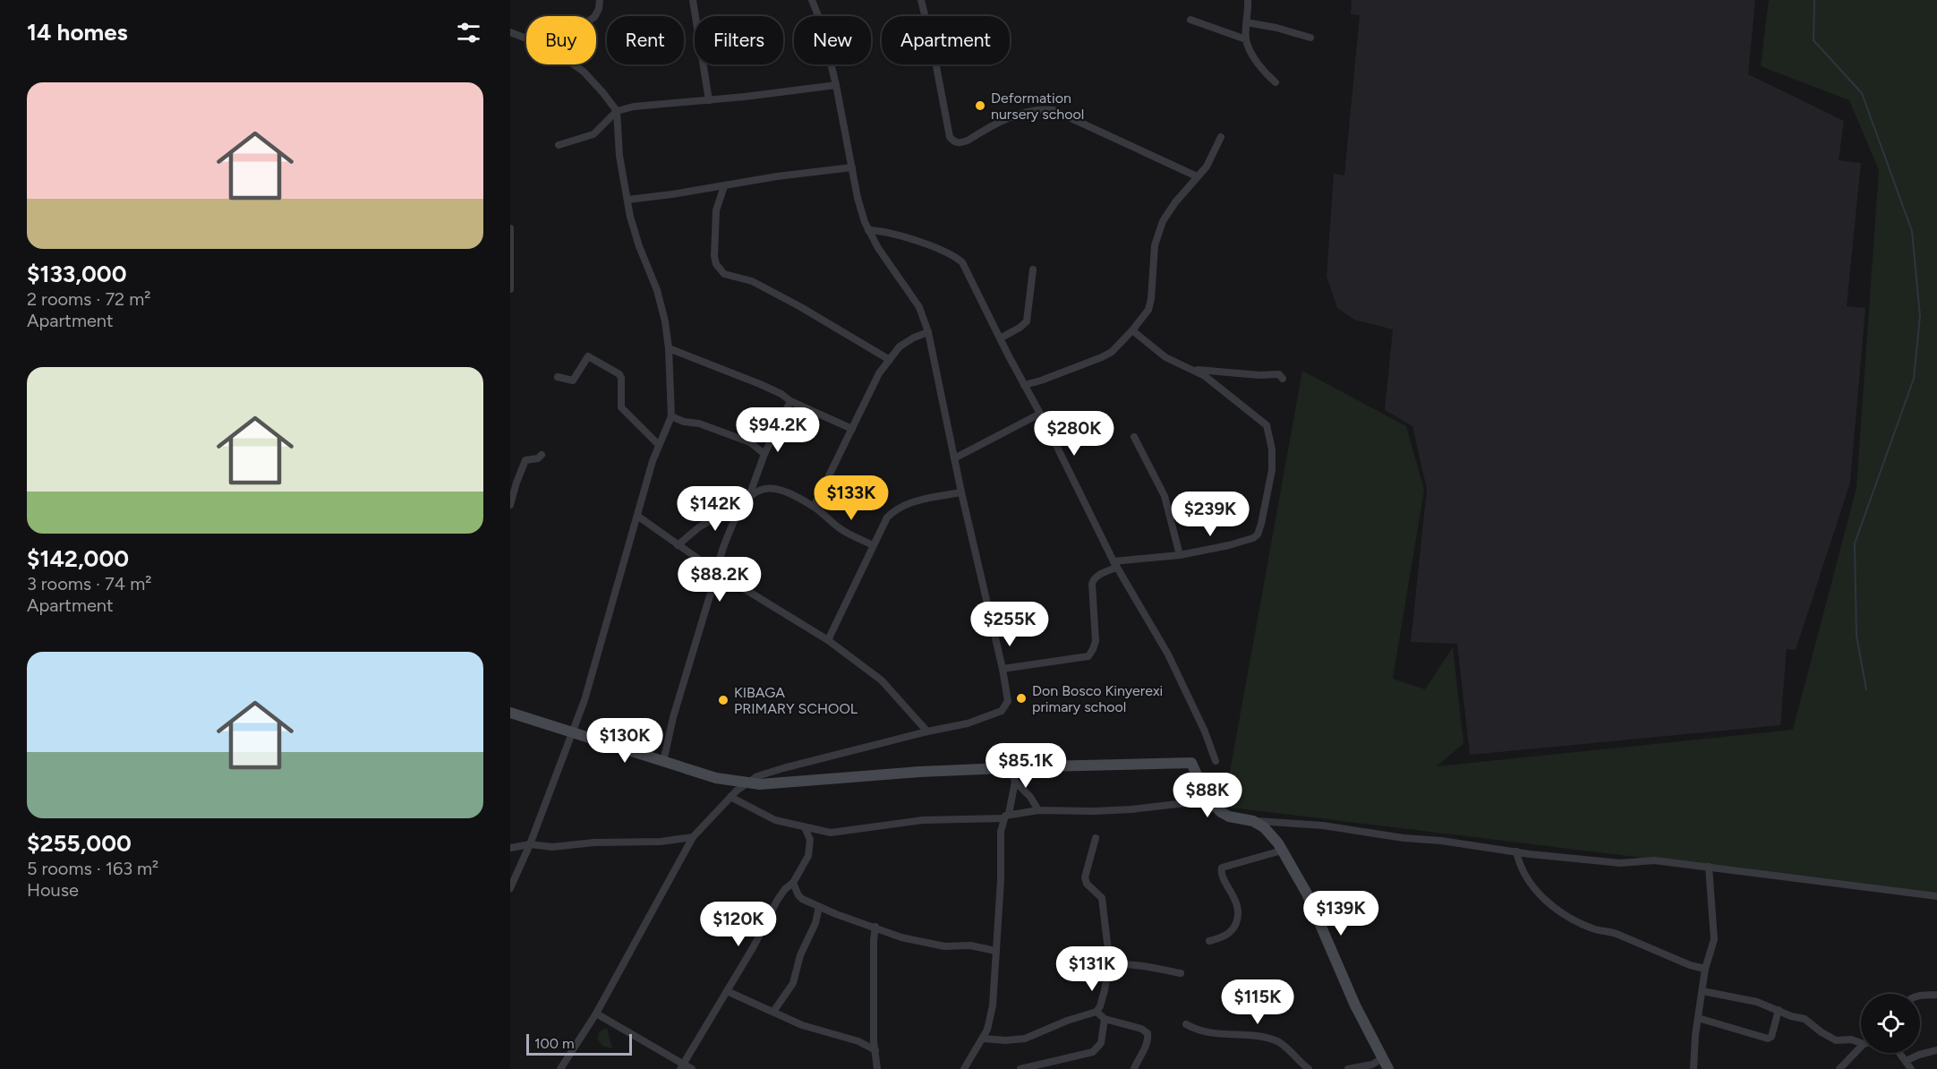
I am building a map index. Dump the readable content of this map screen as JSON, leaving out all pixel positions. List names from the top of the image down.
{
  "places": ["Deformation nursery school", "Don Bosco Kinyerexi primary school", "KIBAGA PRIMARY SCHOOL"],
  "scale_bar": "100 m",
  "page": {
    "heading": "14 homes",
    "chip": [
      "Buy",
      "Rent",
      "Filters",
      "New",
      "Apartment"
    ],
    "list": [
      {
        "name": "$133,000",
        "note": "2 rooms · 72 m² · Apartment"
      },
      {
        "name": "$142,000",
        "note": "3 rooms · 74 m² · Apartment"
      },
      {
        "name": "$255,000",
        "note": "5 rooms · 163 m² · House"
      }
    ],
    "price": [
      "$94.2K",
      "$280K",
      "$133K",
      "$142K",
      "$239K",
      "$88.2K",
      "$255K",
      "$130K",
      "$85.1K",
      "$88K",
      "$139K",
      "$120K",
      "$131K",
      "$115K"
    ],
    "scale": "100 m"
  }
}
